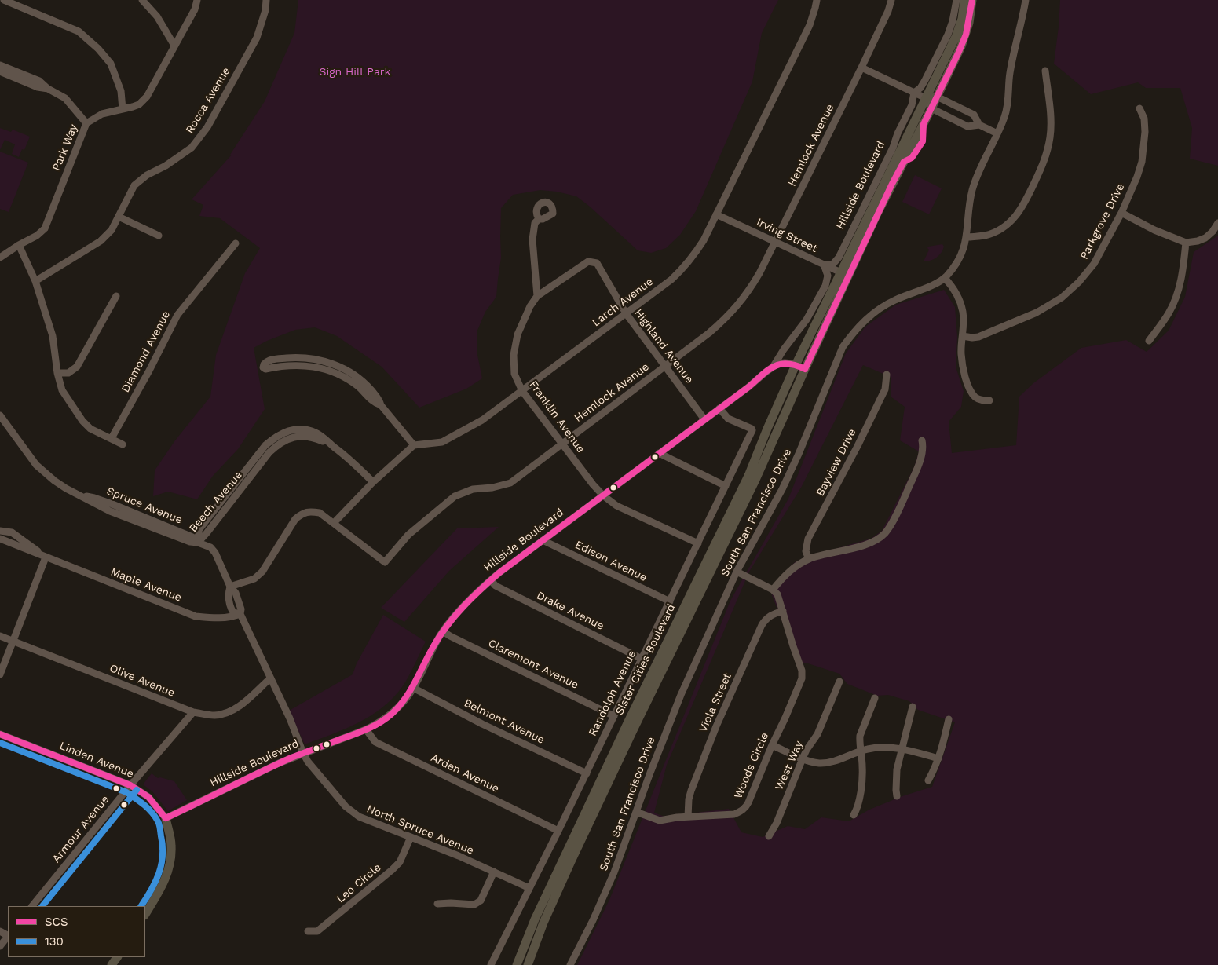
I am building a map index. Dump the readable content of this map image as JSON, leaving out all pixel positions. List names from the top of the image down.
{
  "streets": {
    "main road": ["Hillside Boulevard", "Sister Cities Boulevard", "Linden Avenue"],
    "street": [
      "Rocca Avenue",
      "Hemlock Avenue",
      "Park Way",
      "Parkgrove Drive",
      "Irving Street",
      "Larch Avenue",
      "Highland Avenue",
      "Diamond Avenue",
      "Franklin Avenue",
      "Bayview Drive",
      "Beech Avenue",
      "Spruce Avenue",
      "South San Francisco Drive",
      "Edison Avenue",
      "Maple Avenue",
      "Drake Avenue",
      "Claremont Avenue",
      "Olive Avenue",
      "Randolph Avenue",
      "Viola Street",
      "Belmont Avenue",
      "Woods Circle",
      "West Way",
      "Arden Avenue",
      "Armour Avenue",
      "North Spruce Avenue",
      "Leo Circle"
    ]
  },
  "crossings": [
    ["Hemlock Avenue", "Irving Street"],
    ["Hemlock Avenue", "Highland Avenue"],
    ["Hemlock Avenue", "Franklin Avenue"],
    ["Hemlock Avenue", "Spruce Avenue"],
    ["Hillside Boulevard", "Irving Street"],
    ["Hillside Boulevard", "Highland Avenue"],
    ["Hillside Boulevard", "Franklin Avenue"],
    ["Hillside Boulevard", "Edison Avenue"],
    ["Hillside Boulevard", "Drake Avenue"],
    ["Hillside Boulevard", "Sister Cities Boulevard"],
    ["Hillside Boulevard", "Claremont Avenue"],
    ["Hillside Boulevard", "Randolph Avenue"],
    ["Hillside Boulevard", "Belmont Avenue"],
    ["Hillside Boulevard", "Linden Avenue"],
    ["Hillside Boulevard", "Arden Avenue"],
    ["Hillside Boulevard", "North Spruce Avenue"],
    ["Irving Street", "Larch Avenue"],
    ["Larch Avenue", "Highland Avenue"],
    ["Larch Avenue", "Franklin Avenue"],
    ["Highland Avenue", "Franklin Avenue"],
    ["Franklin Avenue", "Randolph Avenue"],
    ["Beech Avenue", "Spruce Avenue"],
    ["Spruce Avenue", "Maple Avenue"],
    ["Spruce Avenue", "Olive Avenue"],
    ["Spruce Avenue", "North Spruce Avenue"],
    ["South San Francisco Drive", "Woods Circle"],
    ["Edison Avenue", "Randolph Avenue"],
    ["Drake Avenue", "Randolph Avenue"],
    ["Claremont Avenue", "Randolph Avenue"],
    ["Olive Avenue", "Armour Avenue"],
    ["Olive Avenue", "North Spruce Avenue"],
    ["Randolph Avenue", "Belmont Avenue"],
    ["Randolph Avenue", "Arden Avenue"],
    ["Randolph Avenue", "North Spruce Avenue"],
    ["Viola Street", "Woods Circle"],
    ["Linden Avenue", "Armour Avenue"],
    ["North Spruce Avenue", "Leo Circle"]
  ],
  "parks": ["Sign Hill Park"],
  "lines": ["transit line SCS", "transit line 130"],
  "legend": ["SCS", "130"]
}
